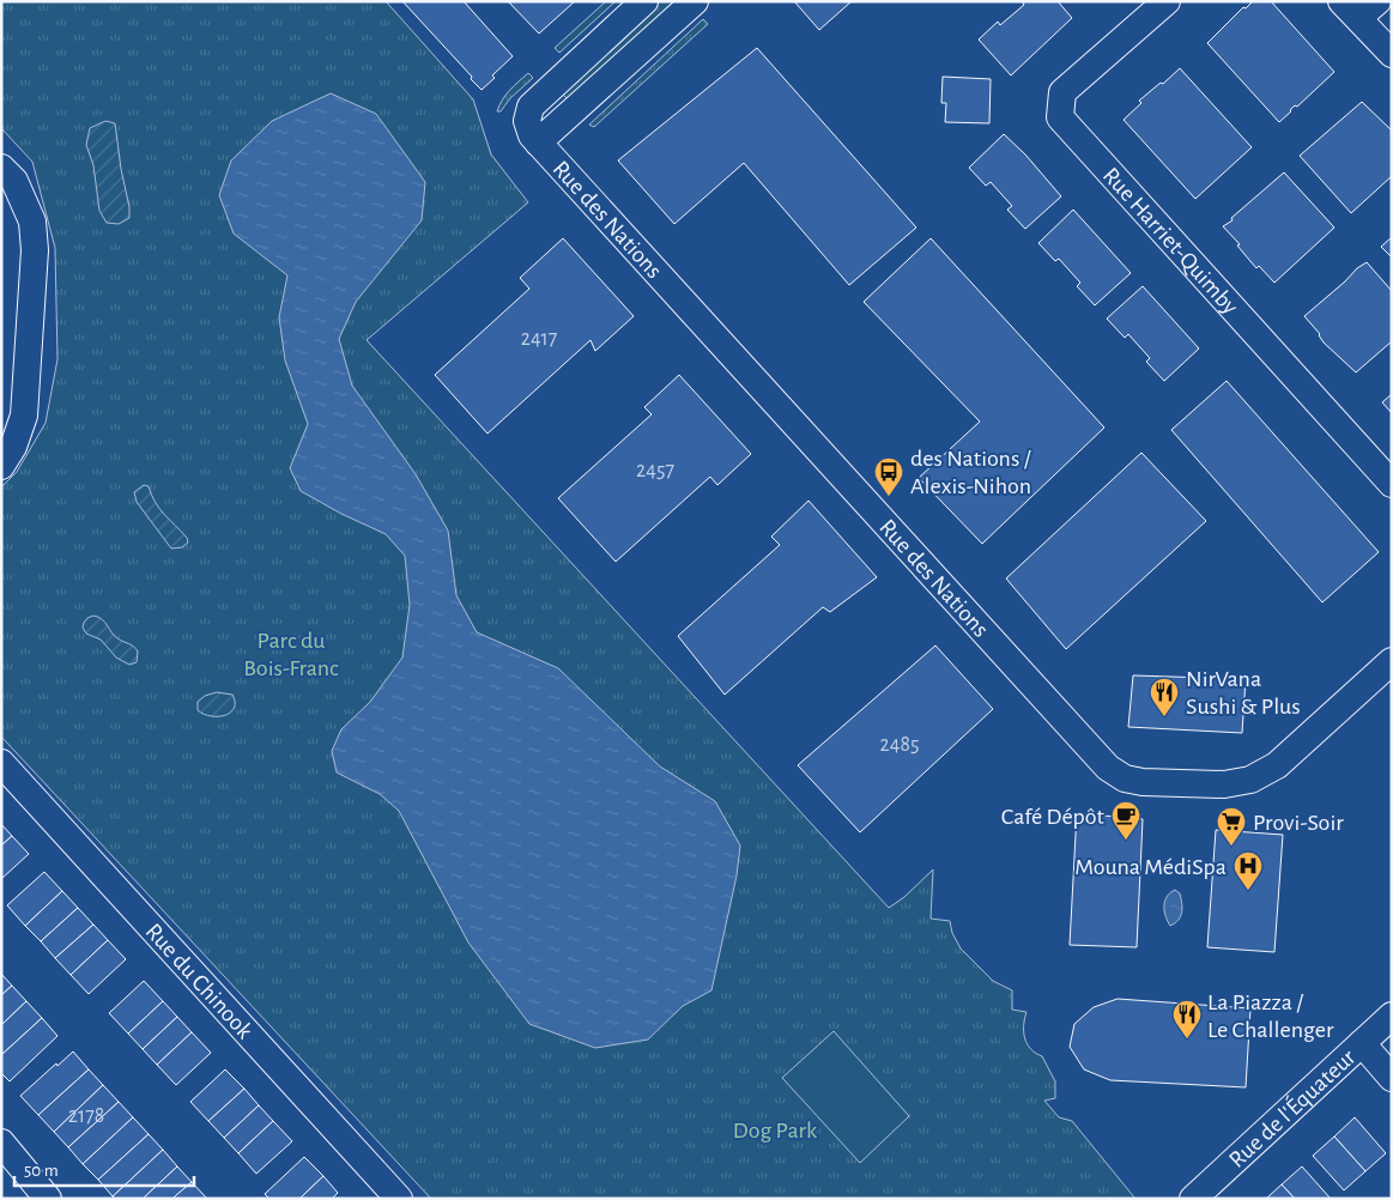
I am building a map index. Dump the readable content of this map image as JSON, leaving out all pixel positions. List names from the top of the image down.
{
  "streets": {
    "street": [
      "Rue des Nations",
      "Rue Harriet-Quimby",
      "Rue du Chinook",
      "Rue de l'Équateur"
    ]
  },
  "parks": ["Parc du Bois-Franc", "Dog Park"],
  "places": {
    "bus stop": ["des Nations / Alexis-Nihon"],
    "restaurant": ["NirVana Sushi & Plus", "La Piazza / Le Challenger"],
    "cafe": ["Café Dépôt"],
    "supermarket": ["Provi-Soir"],
    "hospital": ["Mouna MédiSpa"]
  },
  "house_numbers": [
    "2417",
    "2457",
    "2485",
    "2178"
  ],
  "scale_bar": "50 m"
}
